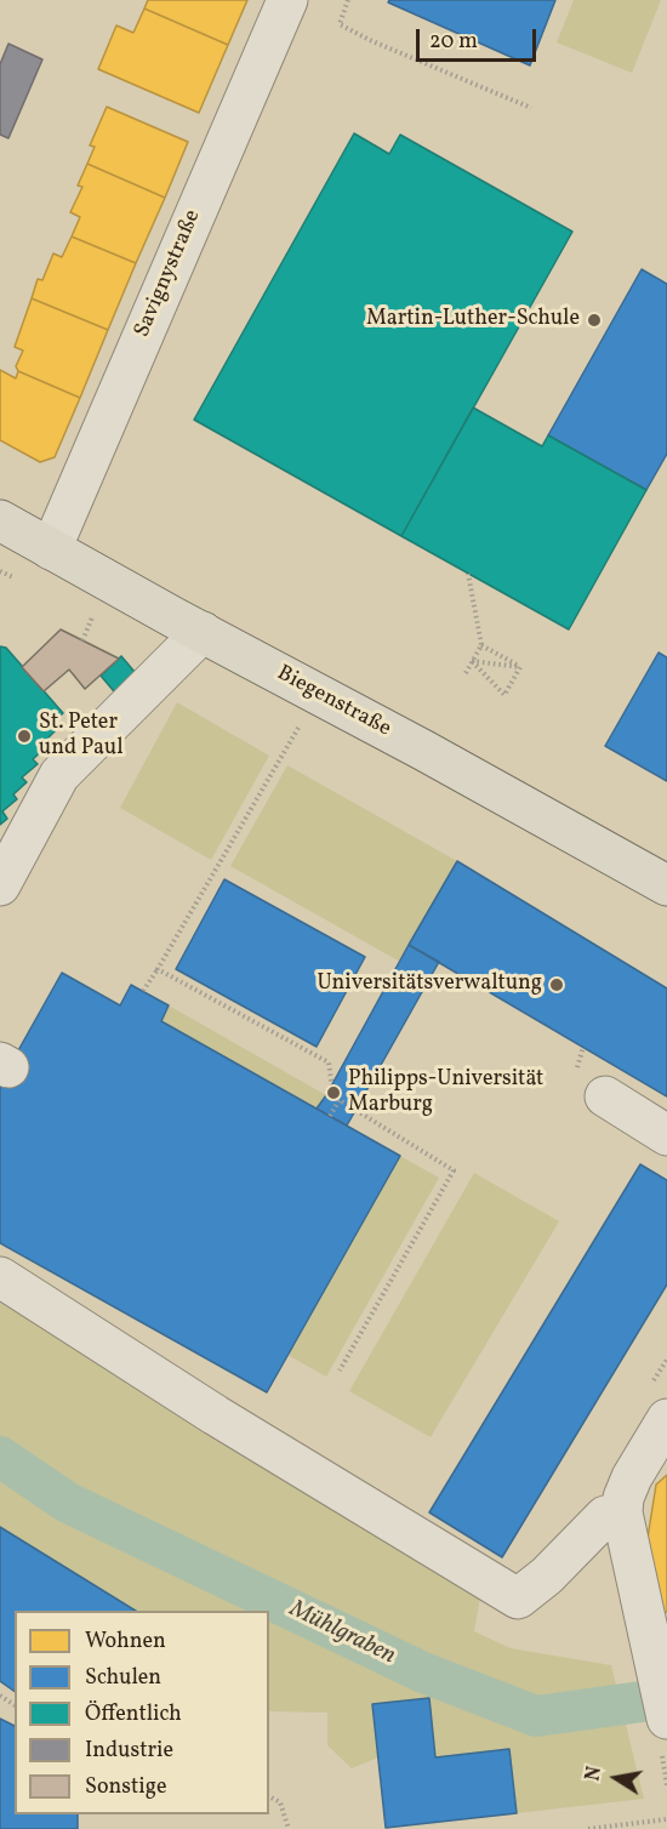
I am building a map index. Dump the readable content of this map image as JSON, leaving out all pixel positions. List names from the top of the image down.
{
  "streets": {
    "main road": ["Biegenstraße"],
    "street": ["Savignystraße"]
  },
  "crossings": [
    ["Savignystraße", "Biegenstraße"]
  ],
  "water": ["Mühlgraben"],
  "places": [
    "Martin-Luther-Schule",
    "St. Peter und Paul",
    "Universitätsverwaltung",
    "Philipps-Universität Marburg"
  ],
  "legend": [
    "Wohnen",
    "Schulen",
    "Öffentlich",
    "Industrie",
    "Sonstige"
  ],
  "scale_bar": "20 m",
  "north": "left"
}
